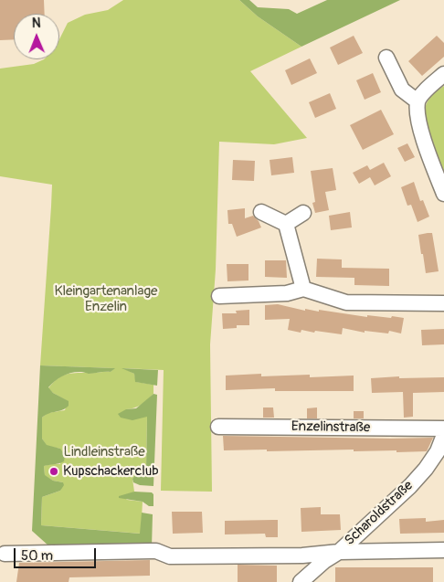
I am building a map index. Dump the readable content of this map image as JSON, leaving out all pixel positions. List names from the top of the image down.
{
  "streets": {
    "street": ["Enzelinstraße", "Scharoldstraße"]
  },
  "parks": ["Kleingartenanlage Enzelin", "Lindleinstraße"],
  "places": ["Kupschackerclub"],
  "scale_bar": "50 m",
  "north": "top"
}
